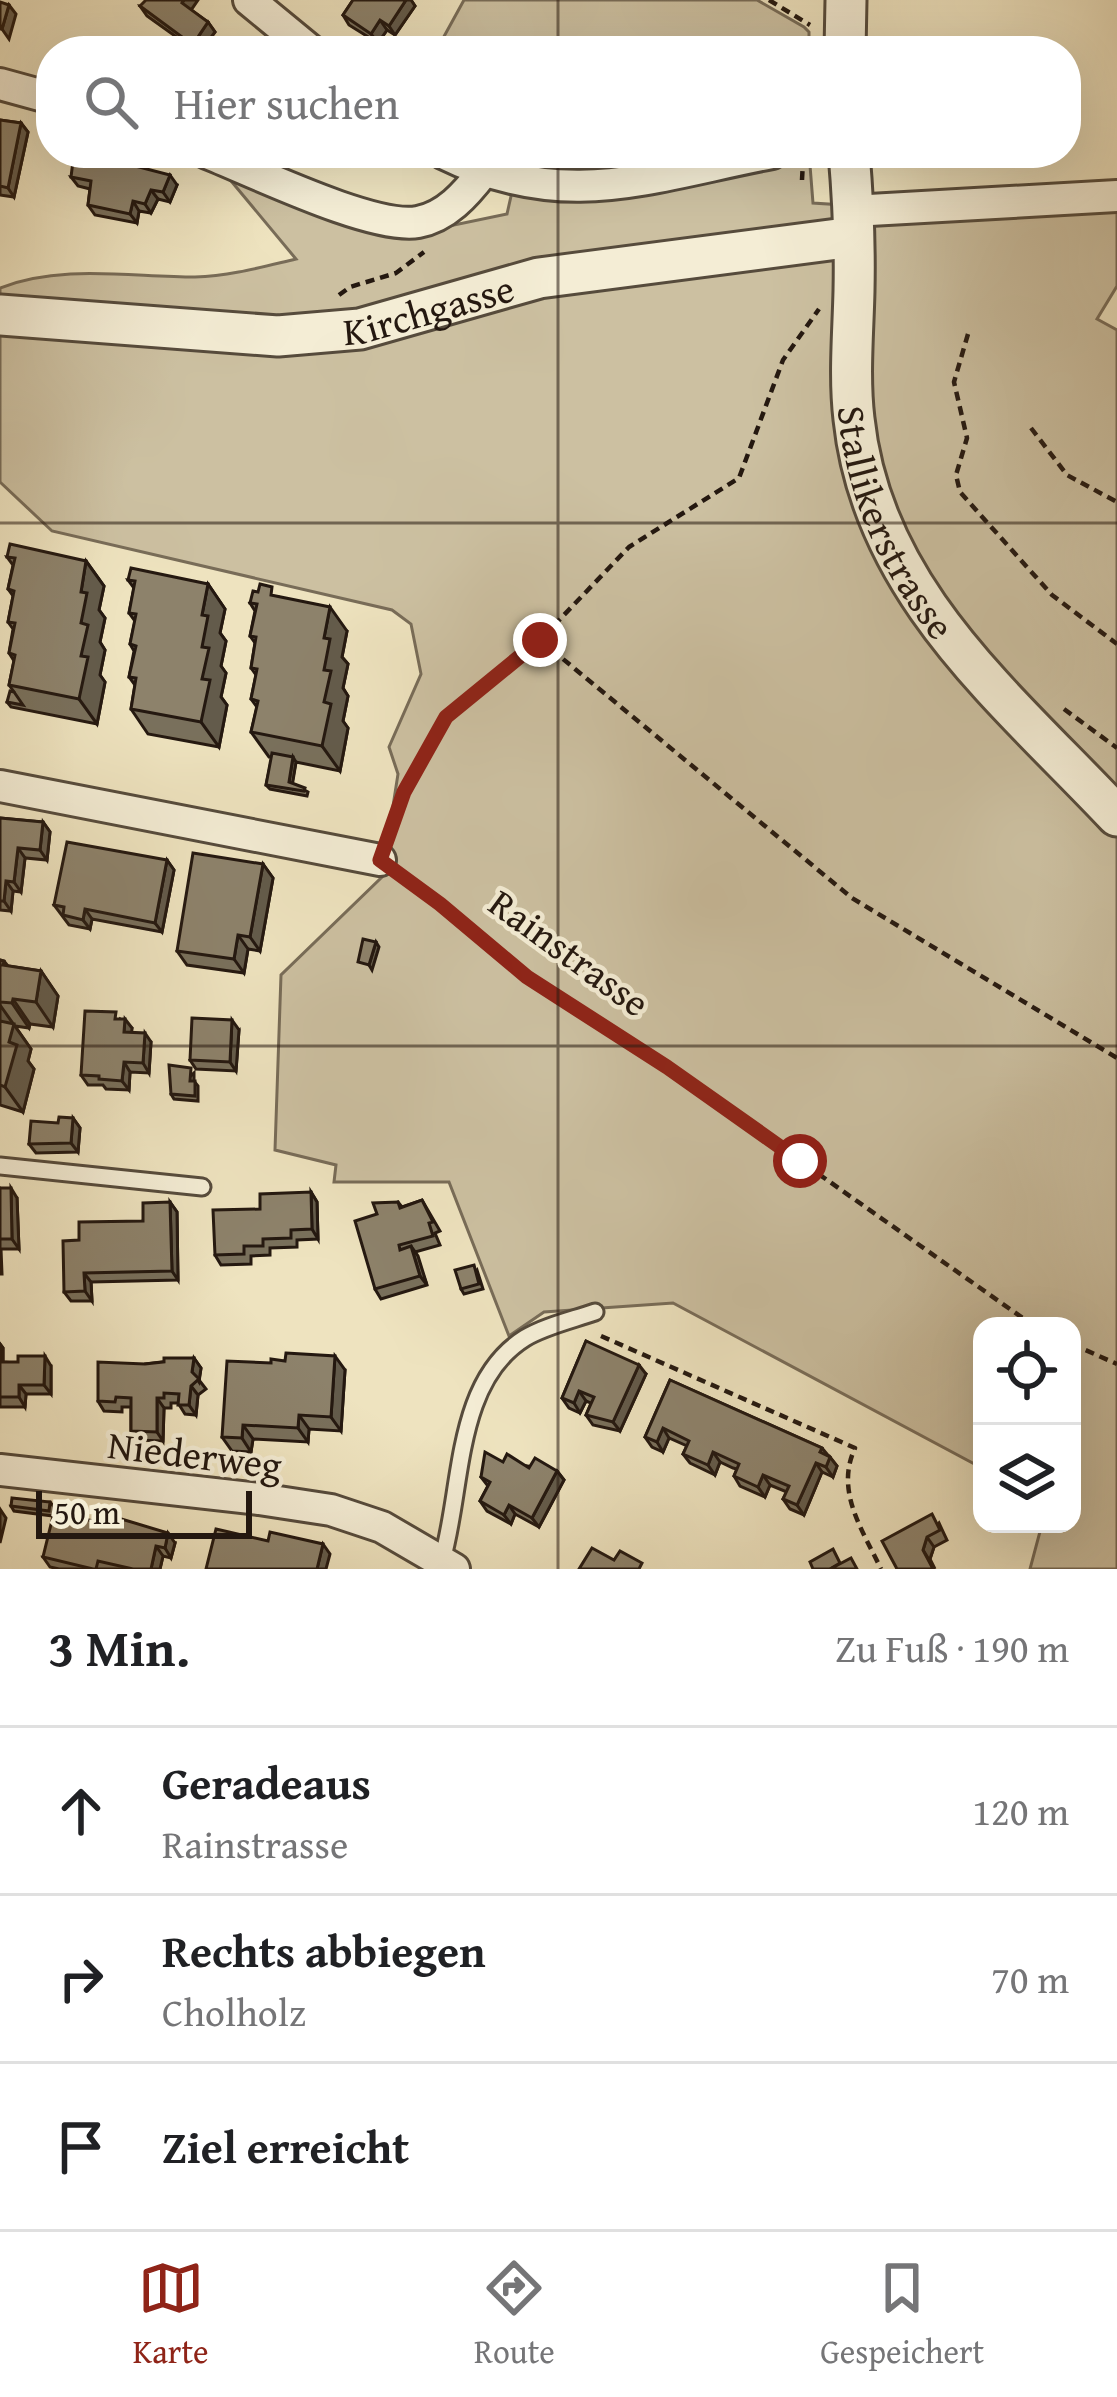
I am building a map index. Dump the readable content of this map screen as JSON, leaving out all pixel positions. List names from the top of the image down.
{
  "streets": {
    "street": ["Kirchgasse", "Stallikerstrasse", "Niederweg"],
    "path": ["Rainstrasse"]
  },
  "crossings": [
    ["Kirchgasse", "Stallikerstrasse"]
  ],
  "scale_bar": "50 m",
  "page": {
    "search": "Hier suchen",
    "scale": "50 m",
    "heading": ["3 Min.", "Zu Fuß · 190 m"],
    "list": [
      ["Geradeaus", "Rainstrasse", "120 m"],
      ["Rechts abbiegen", "Cholholz", "70 m"],
      "Ziel erreicht"
    ],
    "nav": ["Karte", "Route", "Gespeichert"]
  }
}
